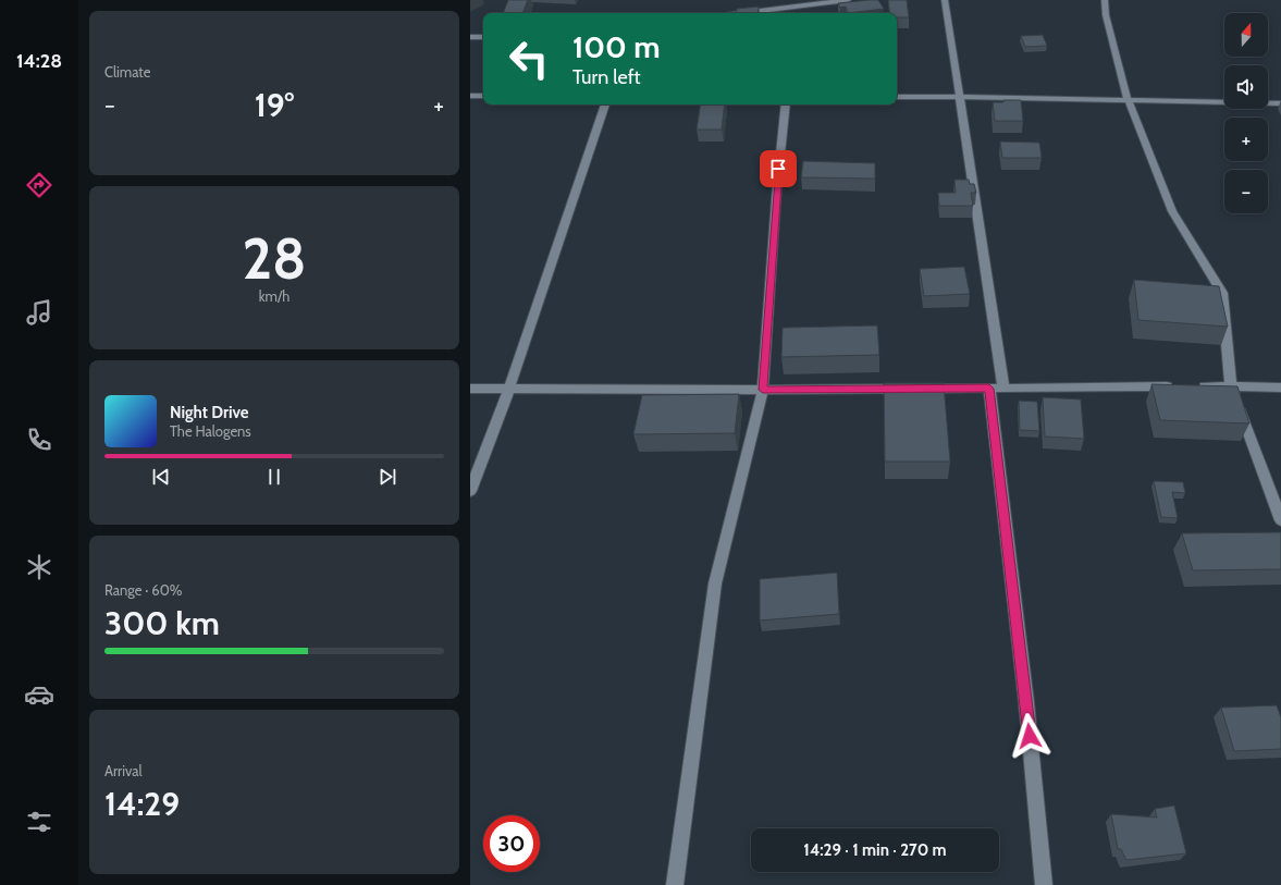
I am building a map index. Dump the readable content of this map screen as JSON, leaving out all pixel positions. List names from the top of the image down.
{
  "north": "top",
  "page": {
    "tabs": "14:28",
    "tile": [
      "Climate",
      ["28", "km/h"],
      ["Range · 60%", "300 km"],
      ["Arrival", "14:29"]
    ],
    "map_buttons": ["+", "−"],
    "turn": ["100 m", "Turn left"],
    "heat": ["−", "19°", "+"],
    "song": ["Night Drive", "The Halogens"],
    "limit": "30",
    "trip": "14:29 · 1 min · 270 m"
  }
}
